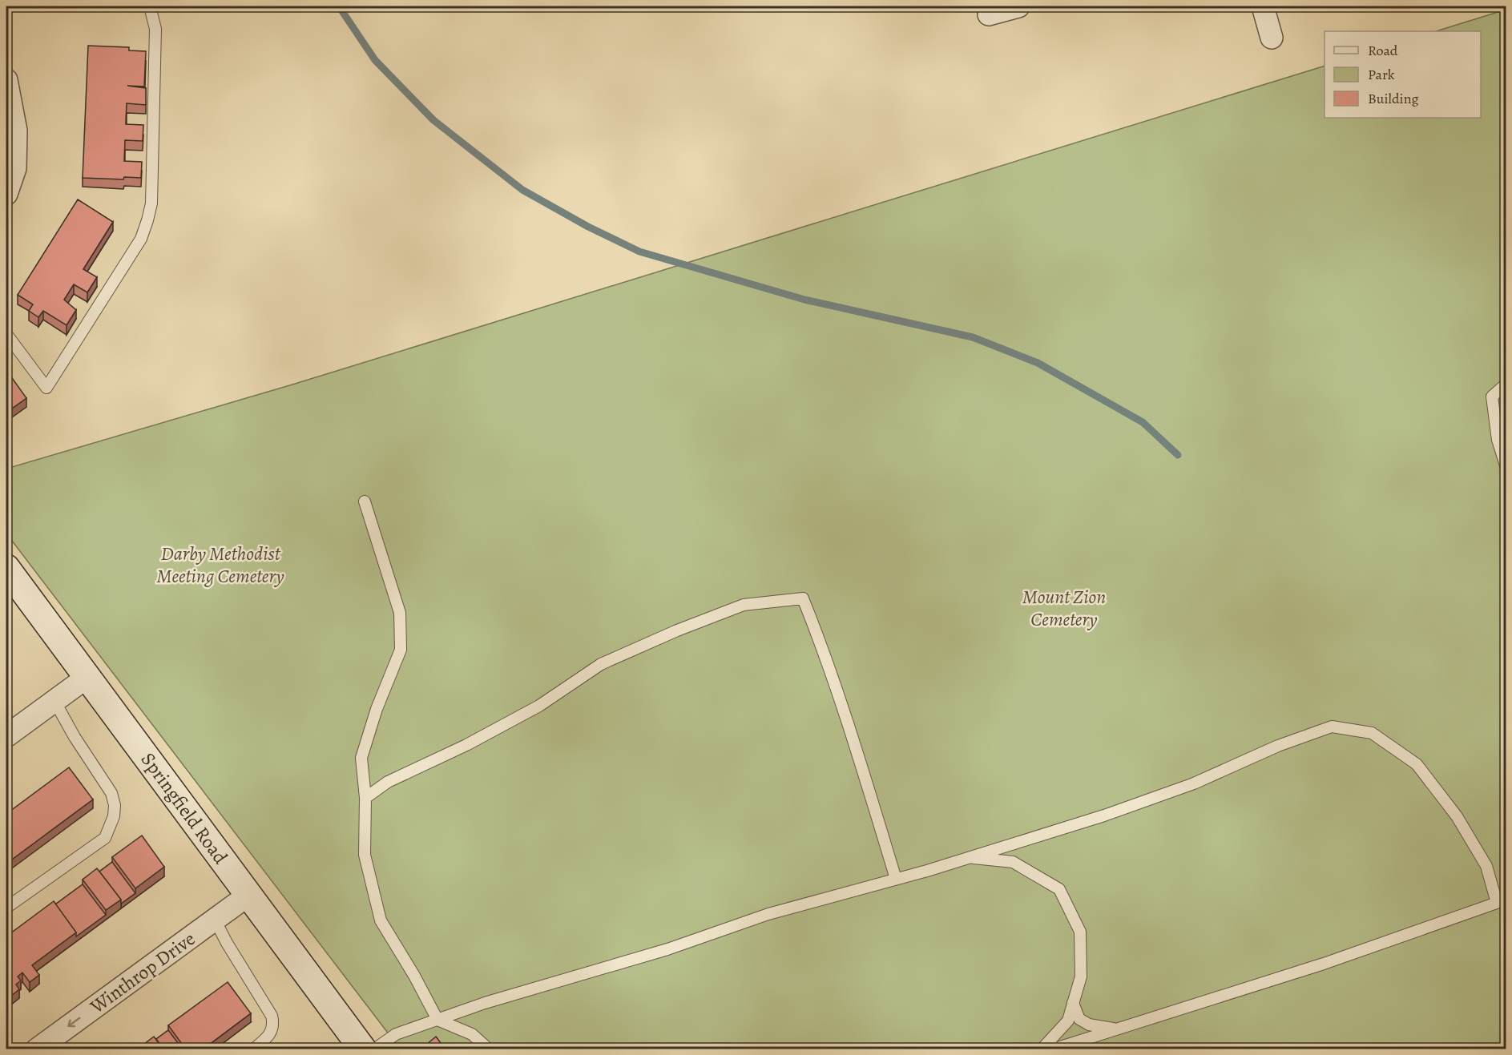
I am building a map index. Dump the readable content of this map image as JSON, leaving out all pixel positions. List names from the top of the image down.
{
  "streets": {
    "main road": ["Springfield Road"],
    "street": ["Winthrop Drive"]
  },
  "crossings": [
    ["Springfield Road", "Winthrop Drive"]
  ],
  "one_way": ["Winthrop Drive"],
  "parks": ["Darby Methodist Meeting Cemetery", "Mount Zion Cemetery"],
  "legend": ["Road", "Park", "Building"]
}
